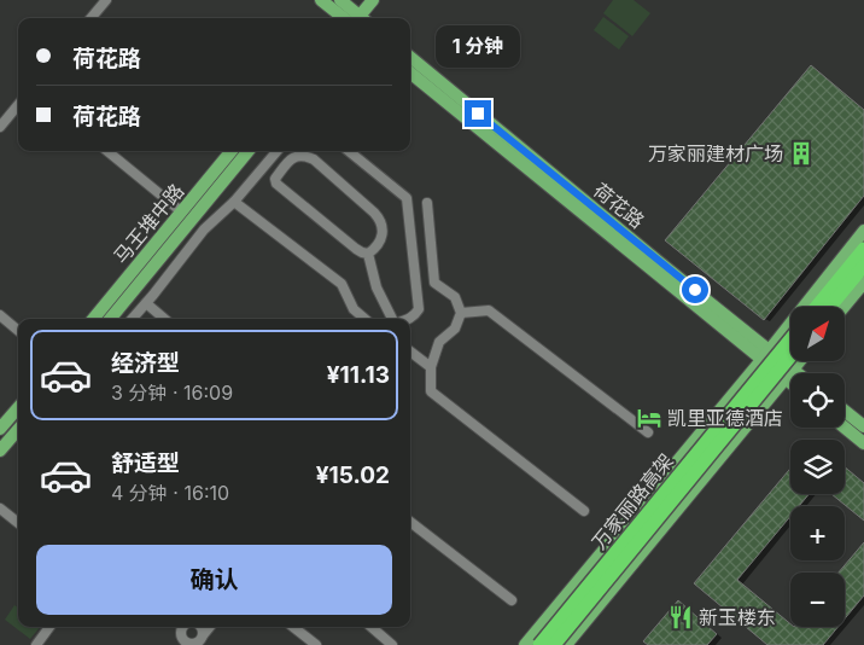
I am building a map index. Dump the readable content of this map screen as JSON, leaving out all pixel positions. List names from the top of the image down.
{
  "streets": {
    "highway": ["万家丽路高架"],
    "main road": ["荷花路", "马王堆中路"]
  },
  "places": {
    "building": ["万家丽建材广场"],
    "hotel": ["凯里亚德酒店"],
    "restaurant": ["新玉楼东"]
  },
  "north": "top right",
  "page": {
    "banner": ["荷花路", "荷花路"],
    "bubble": "1 分钟",
    "map_buttons": ["+", "−"],
    "list": [
      {
        "name": "经济型",
        "note": "3 分钟 · 16:09",
        "value": "¥11.13"
      },
      {
        "name": "舒适型",
        "note": "4 分钟 · 16:10",
        "value": "¥15.02"
      }
    ],
    "buttons": "确认"
  }
}
